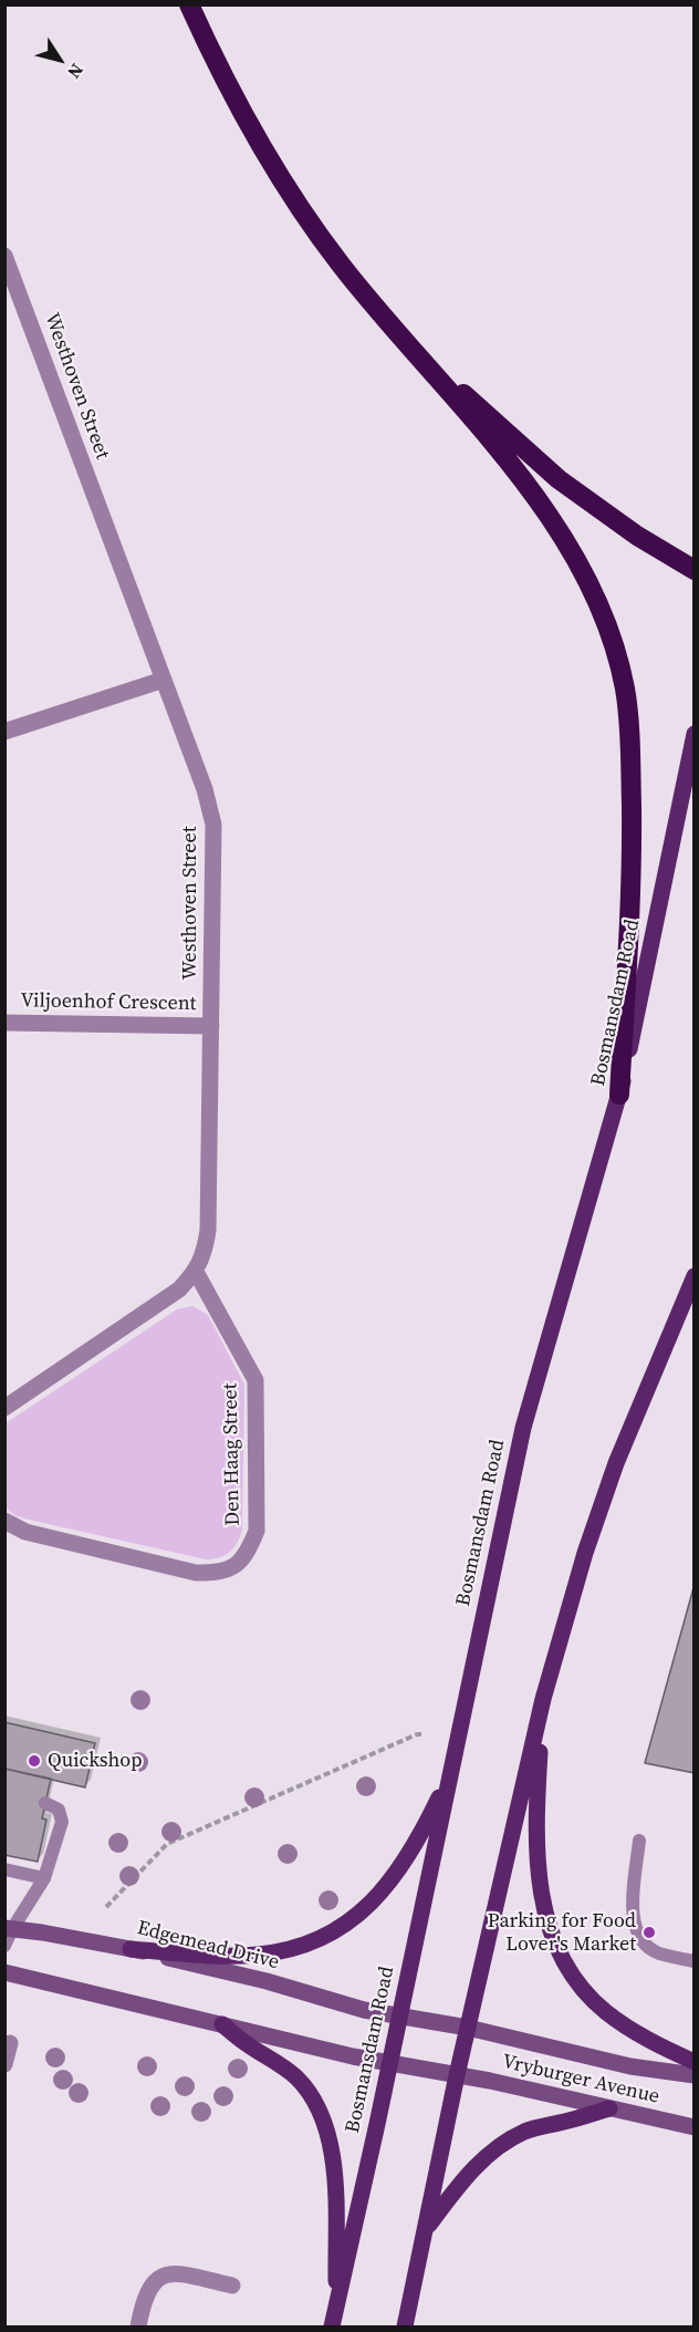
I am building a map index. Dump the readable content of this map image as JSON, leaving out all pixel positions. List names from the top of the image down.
{
  "streets": {
    "main road": ["Bosmansdam Road"],
    "street": [
      "Westhoven Street",
      "Viljoenhof Crescent",
      "Den Haag Street",
      "Edgemead Drive",
      "Vryburger Avenue"
    ]
  },
  "crossings": [
    ["Westhoven Street", "Viljoenhof Crescent"],
    ["Westhoven Street", "Den Haag Street"],
    ["Bosmansdam Road", "Edgemead Drive"],
    ["Bosmansdam Road", "Vryburger Avenue"],
    ["Edgemead Drive", "Vryburger Avenue"]
  ],
  "places": ["Quickshop", "Parking for Food Lover's Market"],
  "north": "bottom right"
}
